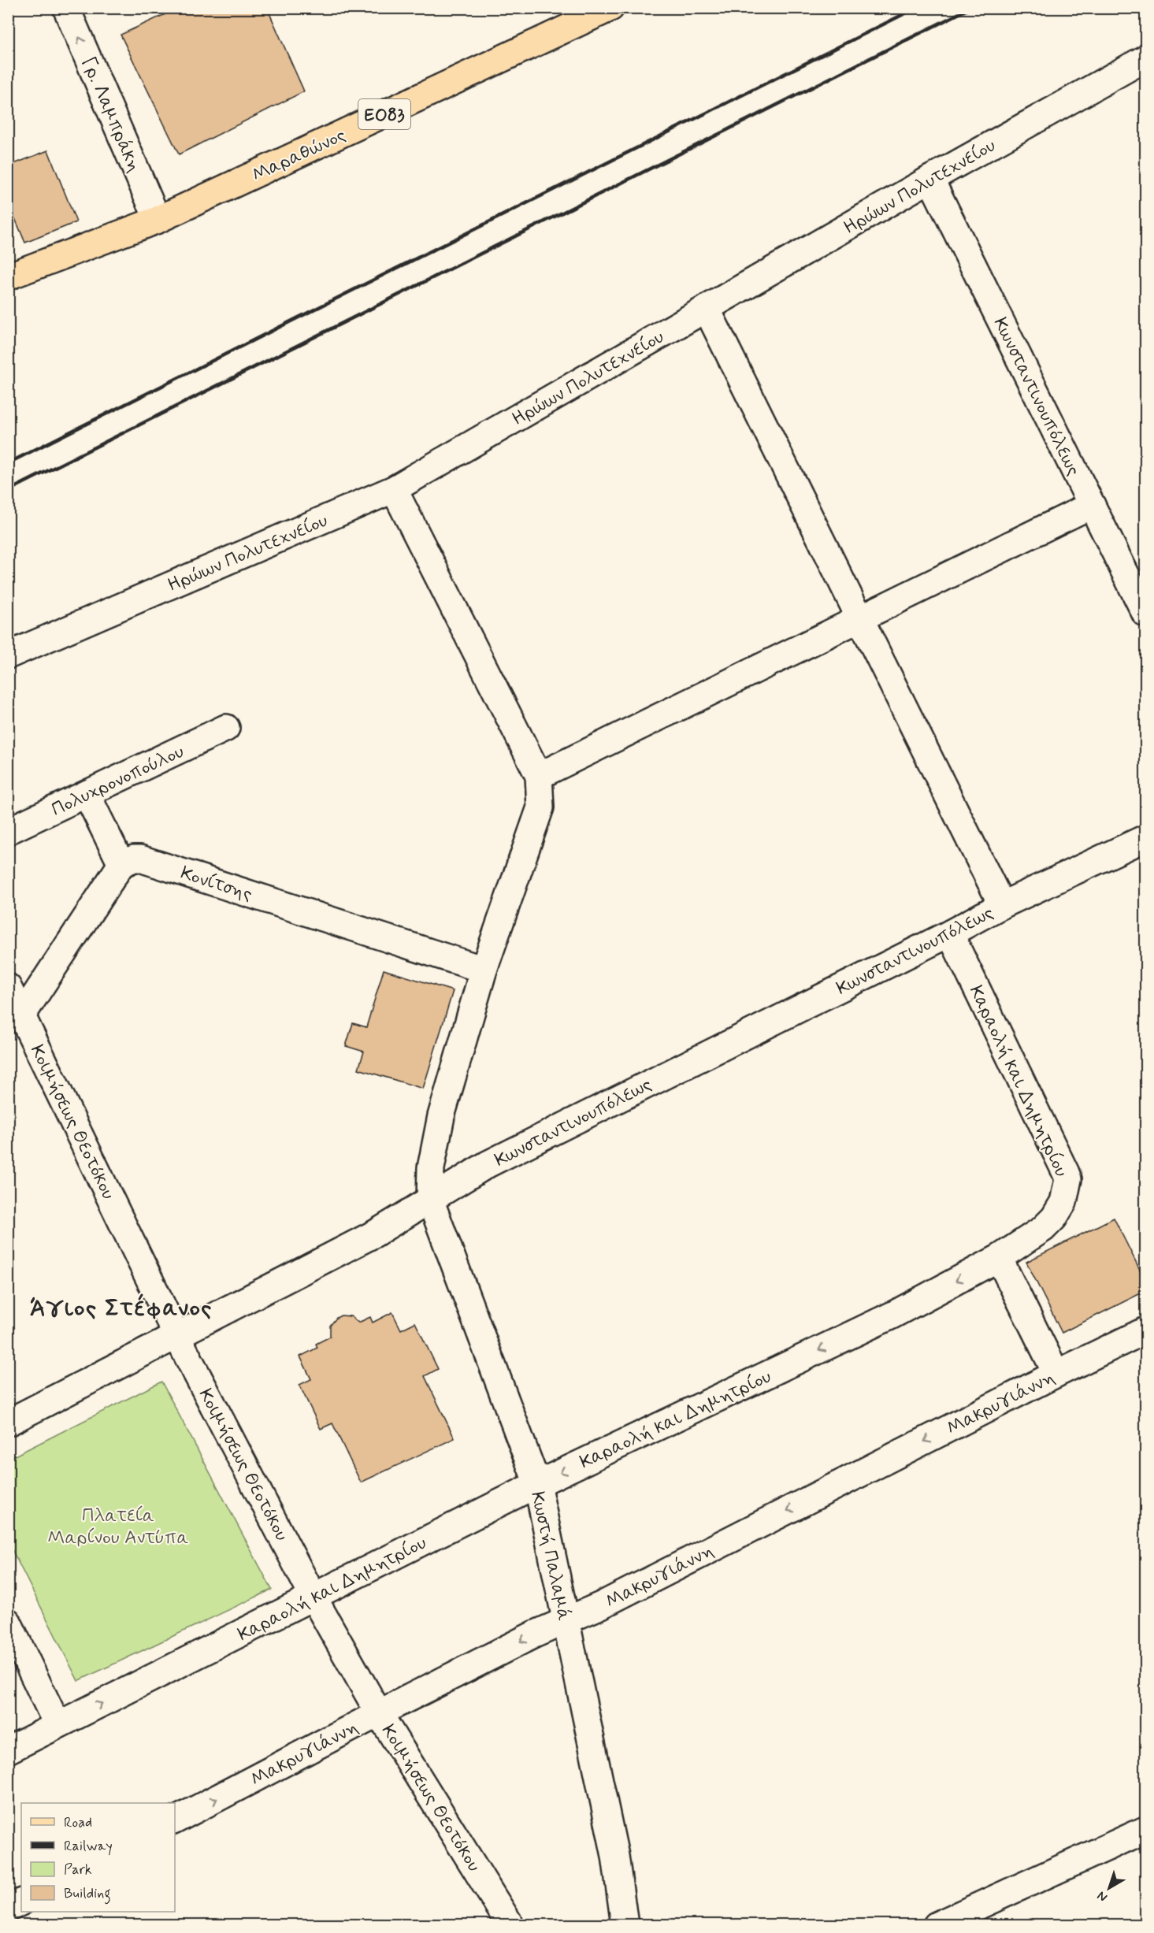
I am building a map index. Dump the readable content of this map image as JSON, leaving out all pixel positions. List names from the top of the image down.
{
  "streets": {
    "main road": ["ΕΟ83", "Μαραθώνος"],
    "street": [
      "Γρ. Λαμπράκη",
      "Ηρώων Πολυτεχνείου",
      "Κωνσταντινουπόλεως",
      "Πολυχρονοπούλου",
      "Κονίτσης",
      "Καραολή και Δημητρίου",
      "Κοιμήσεως Θεοτόκου",
      "Μακρυγιάννη",
      "Κωστή Παλαμά"
    ]
  },
  "crossings": [
    ["Γρ. Λαμπράκη", "Μαραθώνος"],
    ["Ηρώων Πολυτεχνείου", "Κωνσταντινουπόλεως"],
    ["Κωνσταντινουπόλεως", "Καραολή και Δημητρίου"],
    ["Κωνσταντινουπόλεως", "Κοιμήσεως Θεοτόκου"],
    ["Κωνσταντινουπόλεως", "Κωστή Παλαμά"],
    ["Καραολή και Δημητρίου", "Κοιμήσεως Θεοτόκου"],
    ["Καραολή και Δημητρίου", "Κωστή Παλαμά"],
    ["Κοιμήσεως Θεοτόκου", "Μακρυγιάννη"],
    ["Μακρυγιάννη", "Κωστή Παλαμά"]
  ],
  "one_way": ["Γρ. Λαμπράκη"],
  "districts": ["Άγιος Στέφανος"],
  "parks": ["Πλατεία Μαρίνου Αντύπα"],
  "legend": [
    "Road",
    "Railway",
    "Park",
    "Building"
  ],
  "north": "bottom left"
}
